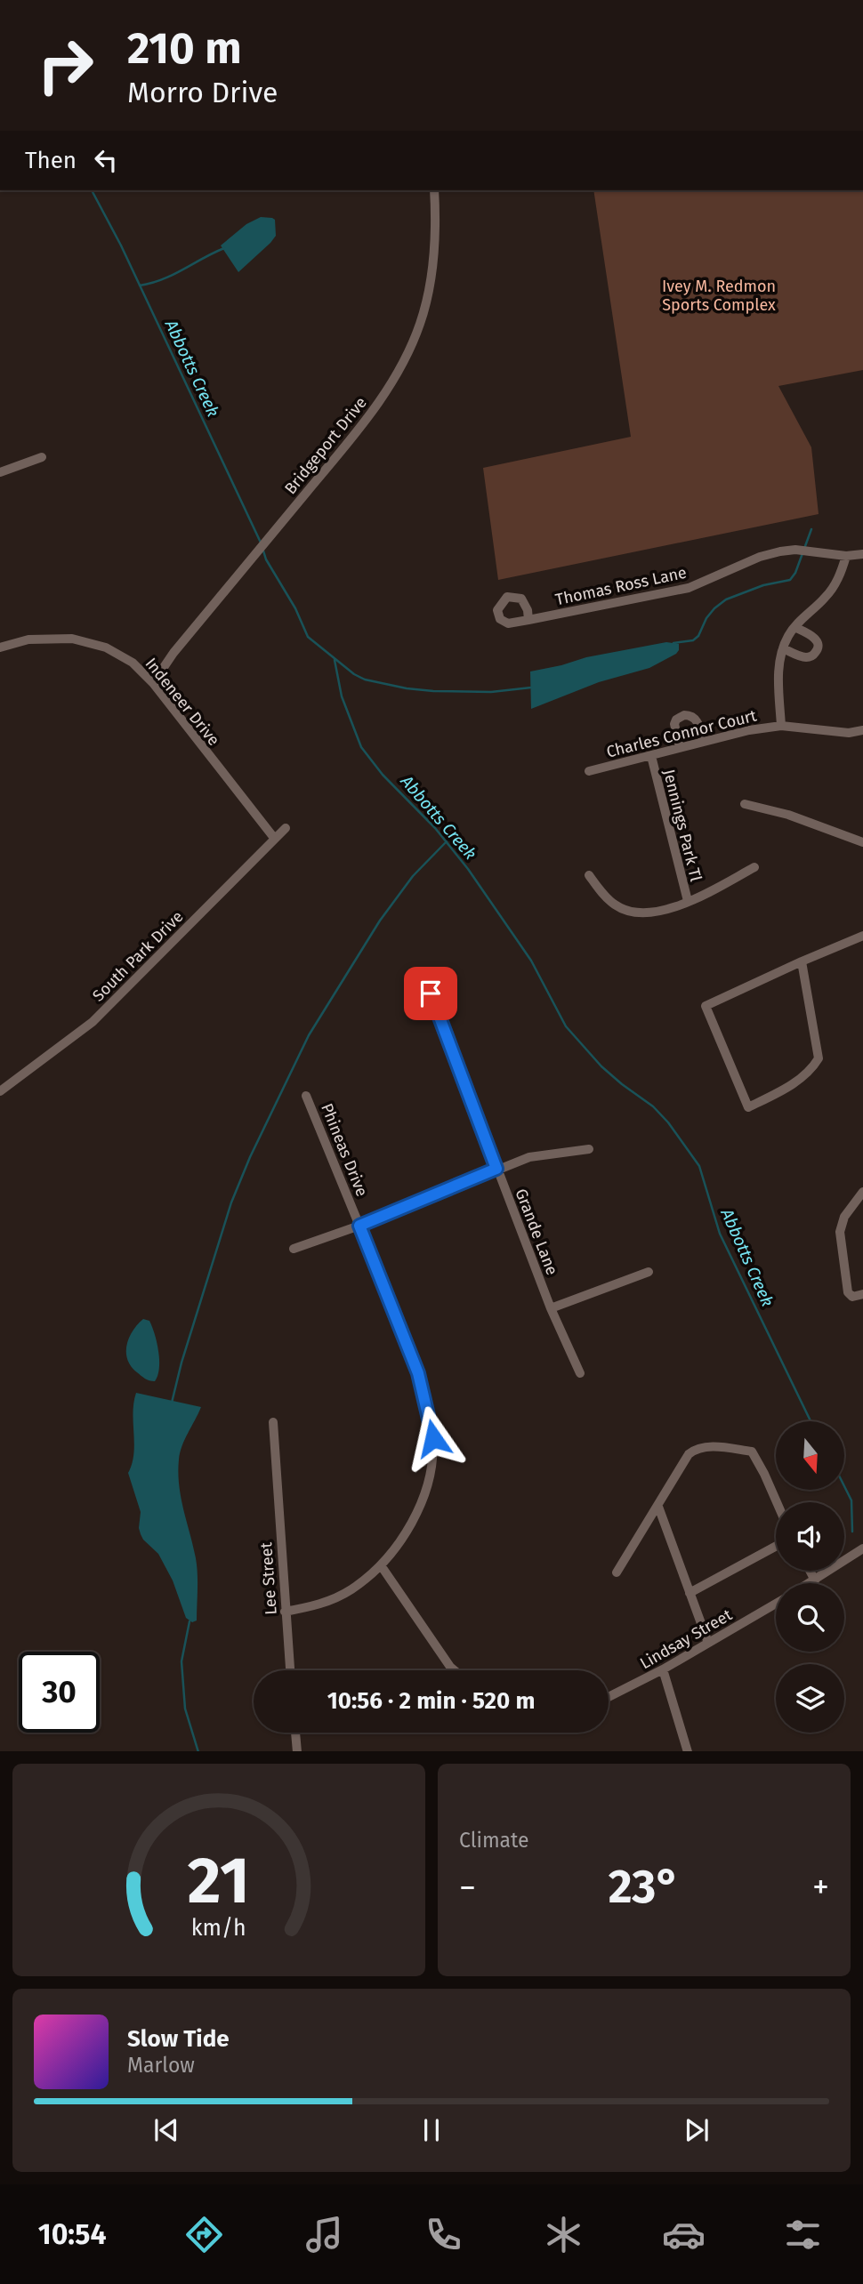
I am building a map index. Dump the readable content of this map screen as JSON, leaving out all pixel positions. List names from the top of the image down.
{
  "streets": {
    "street": [
      "Bridgeport Drive",
      "Thomas Ross Lane",
      "Indeneer Drive",
      "Charles Connor Court",
      "Jennings Park Tl",
      "South Park Drive",
      "Phineas Drive",
      "Grande Lane",
      "Lee Street",
      "Lindsay Street"
    ]
  },
  "crossings": [
    ["Bridgeport Drive", "Indeneer Drive"],
    ["Indeneer Drive", "South Park Drive"],
    ["Charles Connor Court", "Jennings Park Tl"],
    ["Phineas Drive", "Lee Street"]
  ],
  "water": ["Abbotts Creek"],
  "parks": ["Ivey M. Redmon Sports Complex"],
  "north": "bottom",
  "page": {
    "turn": ["210 m", "Morro Drive"],
    "then": "Then",
    "limit": "30",
    "trip": "10:56 · 2 min · 520 m",
    "tile": "Climate",
    "heat": ["−", "23°", "+"],
    "song": ["Slow Tide", "Marlow"],
    "tabs": "10:54",
    "gauge": ["21", "km/h"]
  }
}
